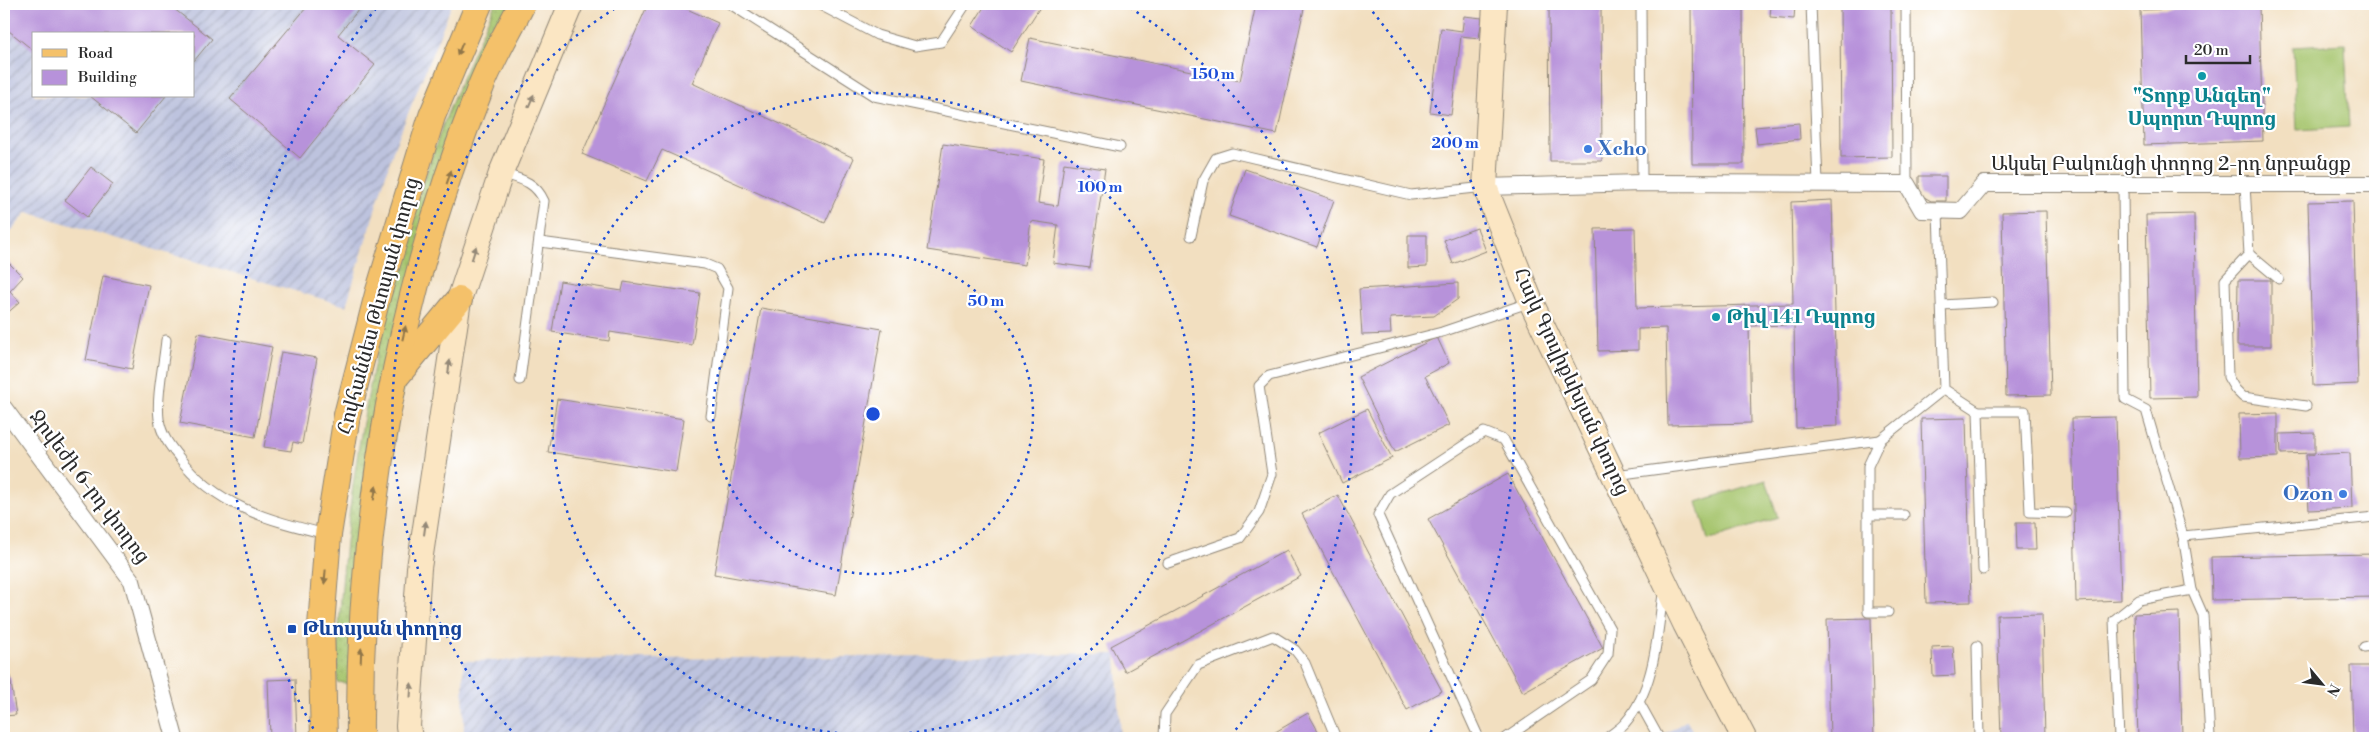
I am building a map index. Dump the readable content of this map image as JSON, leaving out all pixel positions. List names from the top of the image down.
{
  "streets": {
    "main road": ["Հովհաննես Թևոսյան փողոց"],
    "street": ["Ակսել Բակունցի փողոց 2-րդ նրբանցք", "Հայկ Գյուլիքևխյան փողոց", "Ջրվեժի 6-րդ փողոց"]
  },
  "places": {
    "other": [
      "\"Տորք Անգեղ\" Սպորտ Դպրոց",
      "Xcho",
      "Թիվ 141 Դպրոց",
      "Ozon"
    ],
    "transit": ["Թևոսյան փողոց"]
  },
  "legend": ["Road", "Building"],
  "scale_bar": "20 m",
  "north": "bottom right",
  "rings": [
    "150 m",
    "200 m",
    "100 m",
    "50 m"
  ]
}
